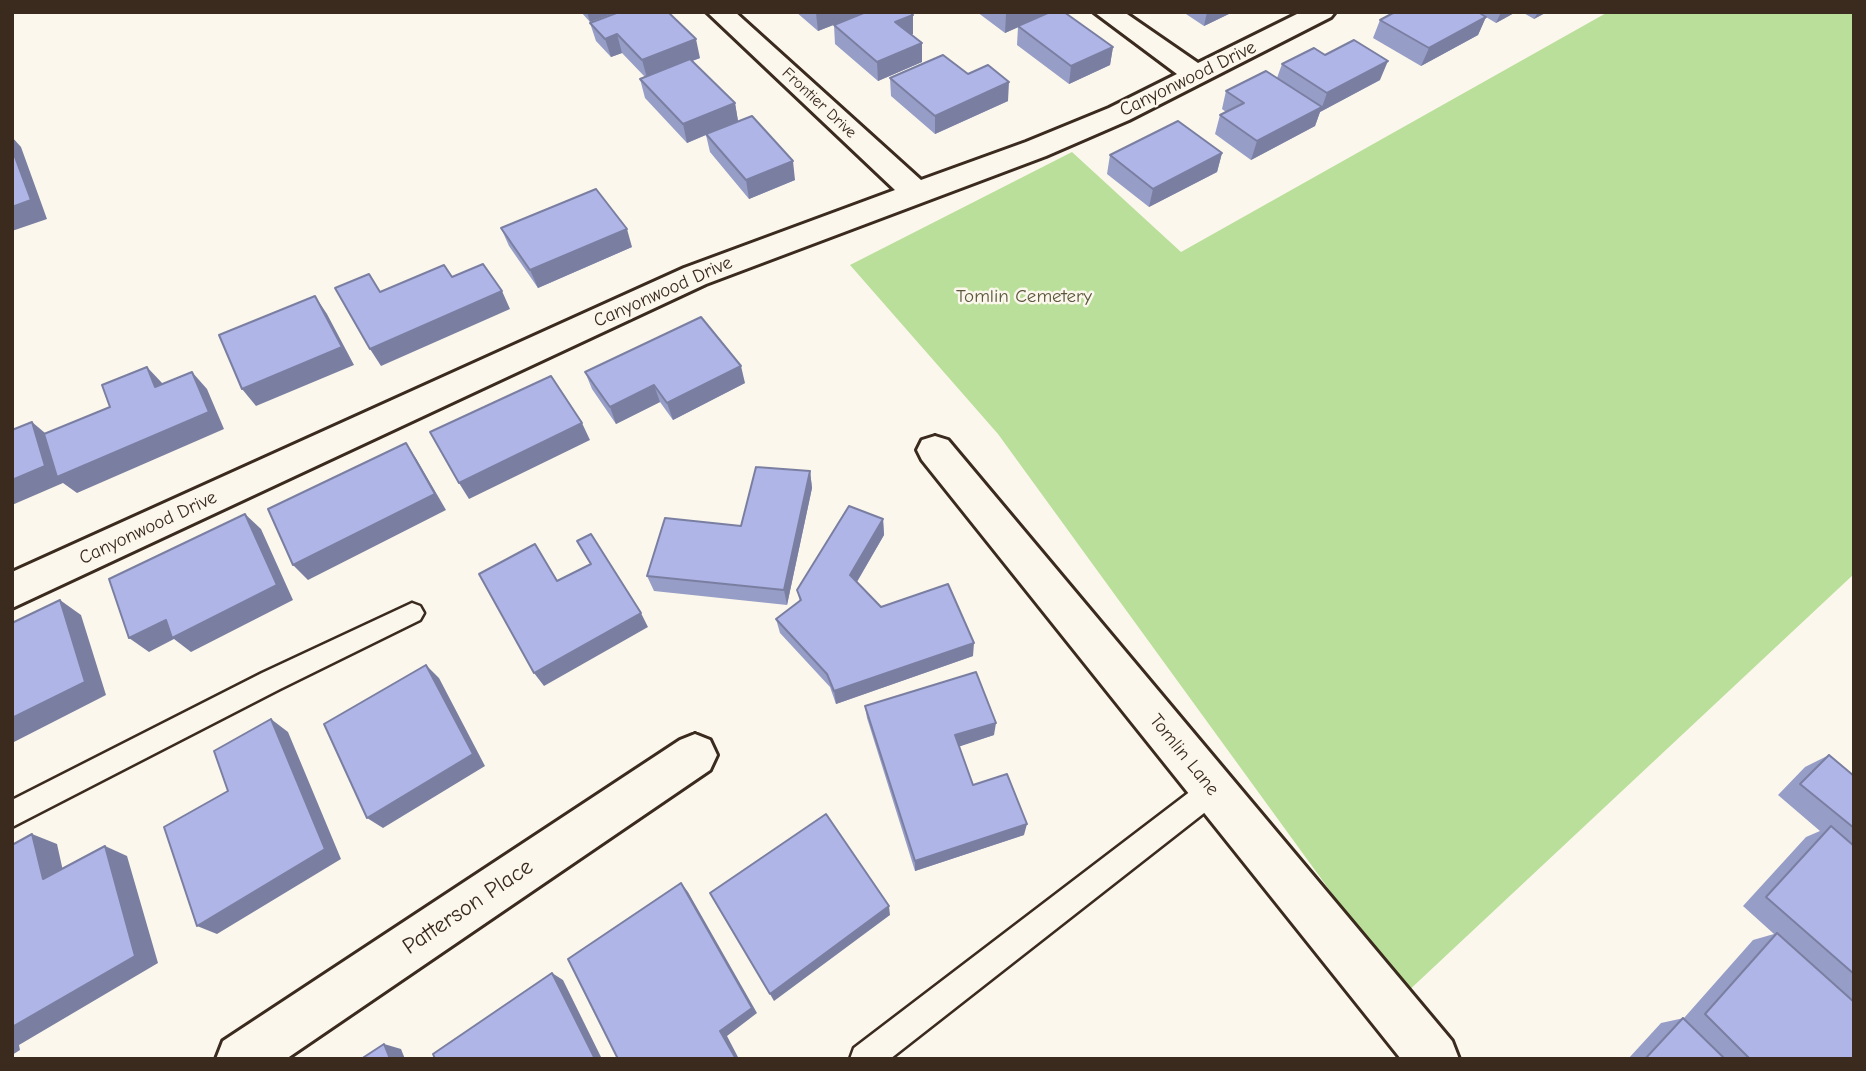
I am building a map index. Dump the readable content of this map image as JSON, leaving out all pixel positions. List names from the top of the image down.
{
  "streets": {
    "street": [
      "Canyonwood Drive",
      "Frontier Drive",
      "Tomlin Lane",
      "Patterson Place"
    ]
  },
  "crossings": [
    ["Canyonwood Drive", "Frontier Drive"]
  ],
  "parks": ["Tomlin Cemetery"]
}
